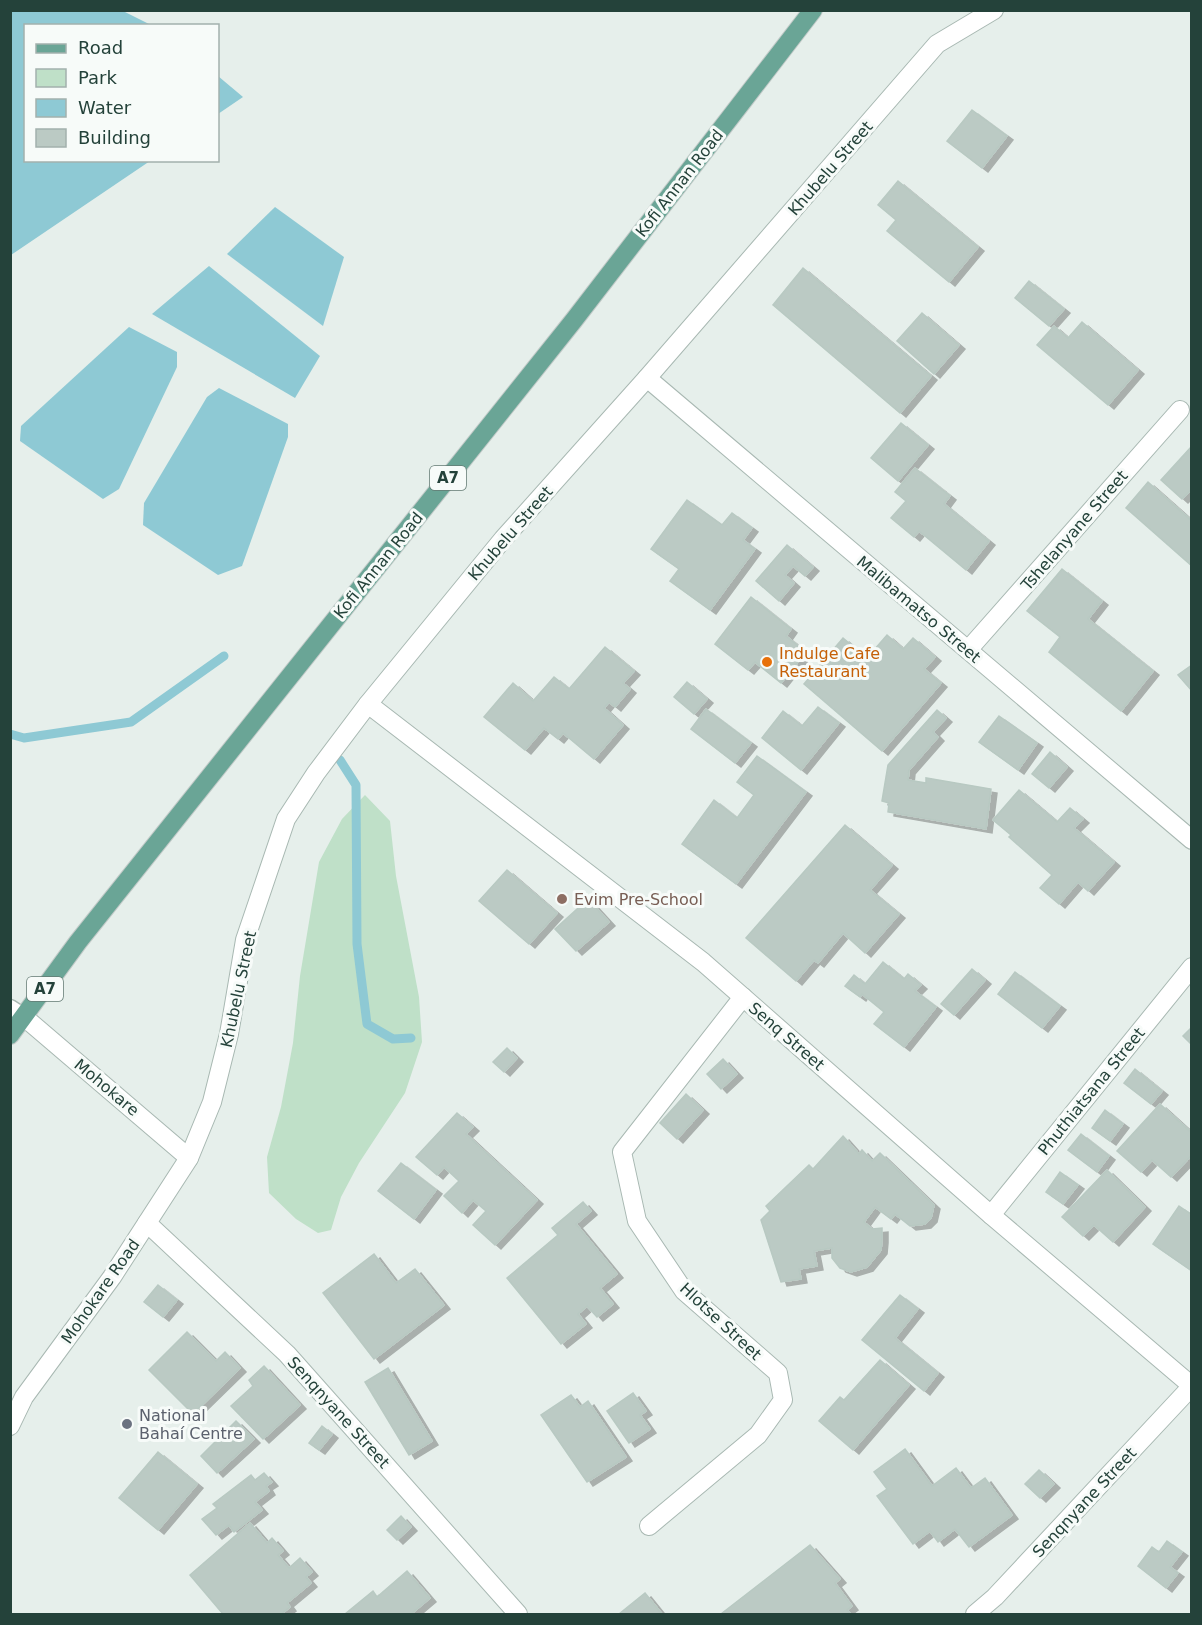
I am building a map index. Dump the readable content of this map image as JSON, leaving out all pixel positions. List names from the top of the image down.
{
  "streets": {
    "main road": ["Kofi Annan Road", "A7"],
    "street": [
      "Khubelu Street",
      "Tshelanyane Street",
      "Malibamatso Street",
      "Senq Street",
      "Mohokare",
      "Phuthiatsana Street",
      "Mohokare Road",
      "Hlotse Street",
      "Senqnyane Street"
    ]
  },
  "crossings": [
    ["Khubelu Street", "Malibamatso Street"],
    ["Khubelu Street", "Senq Street"],
    ["Khubelu Street", "Mohokare"],
    ["Khubelu Street", "Mohokare Road"],
    ["Kofi Annan Road", "Mohokare"],
    ["Tshelanyane Street", "Malibamatso Street"],
    ["Senq Street", "Phuthiatsana Street"],
    ["Senq Street", "Hlotse Street"],
    ["Senq Street", "Senqnyane Street"],
    ["Mohokare", "Mohokare Road"],
    ["Mohokare Road", "Senqnyane Street"]
  ],
  "places": ["Indulge Cafe Restaurant", "Evim Pre-School", "National Bahaí Centre"],
  "legend": [
    "Road",
    "Park",
    "Water",
    "Building"
  ]
}
